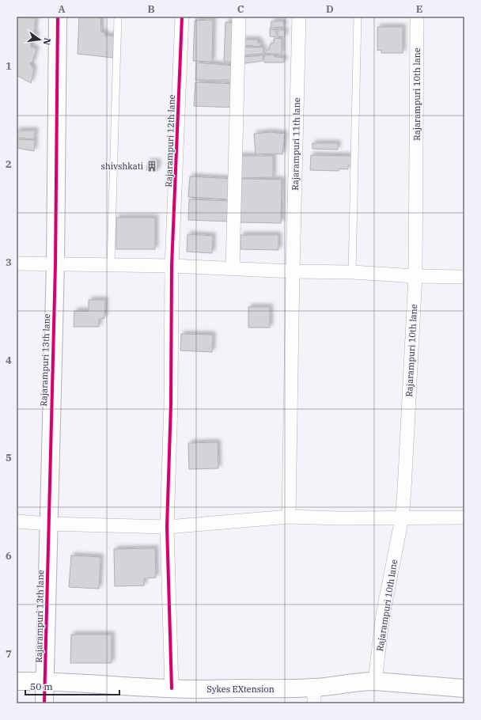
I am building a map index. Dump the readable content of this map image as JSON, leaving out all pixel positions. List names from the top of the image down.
{
  "streets": {
    "street": [
      "Rajarampuri 10th lane",
      "Rajarampuri 12th lane",
      "Rajarampuri 11th lane",
      "Rajarampuri 13th lane",
      "Sykes EXtension"
    ]
  },
  "crossings": [
    ["Rajarampuri 10th lane", "Sykes EXtension"],
    ["Rajarampuri 12th lane", "Sykes EXtension"],
    ["Rajarampuri 13th lane", "Sykes EXtension"]
  ],
  "places": {
    "building": ["shivshkati"]
  },
  "scale_bar": "50 m",
  "north": "right",
  "grid": {
    "columns": [
      "A",
      "B",
      "C",
      "D",
      "E"
    ],
    "rows": [
      "1",
      "2",
      "3",
      "4",
      "5",
      "6",
      "7"
    ]
  }
}
